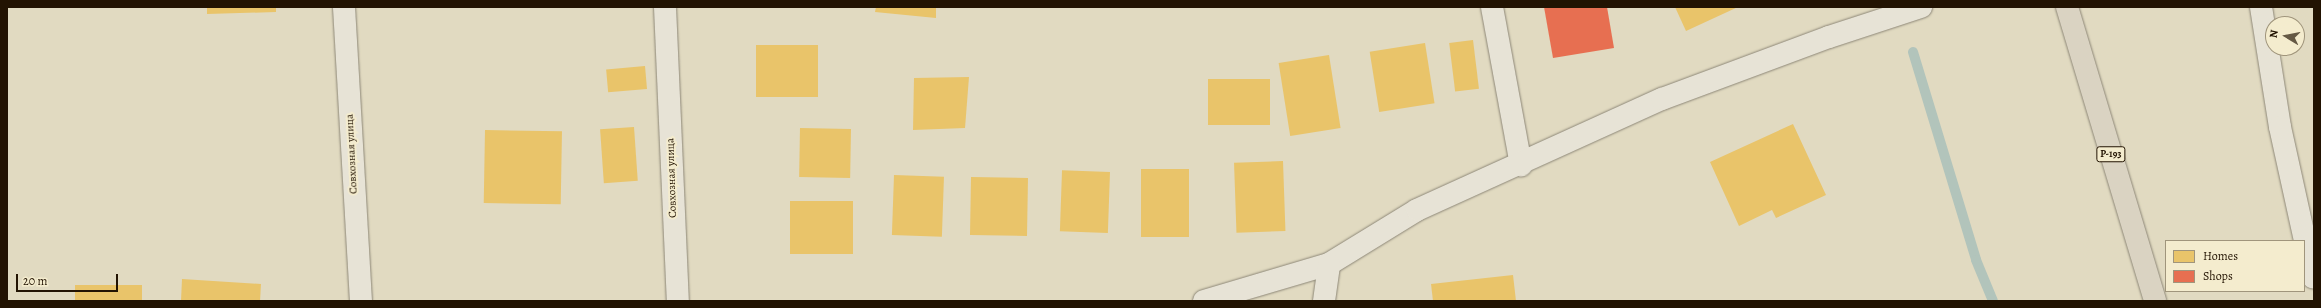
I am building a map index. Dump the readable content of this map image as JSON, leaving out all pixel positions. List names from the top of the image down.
{
  "streets": {
    "highway": ["Р-193"],
    "street": ["Совхозная улица"]
  },
  "legend": ["Homes", "Shops"],
  "scale_bar": "20 m",
  "north": "left"
}
